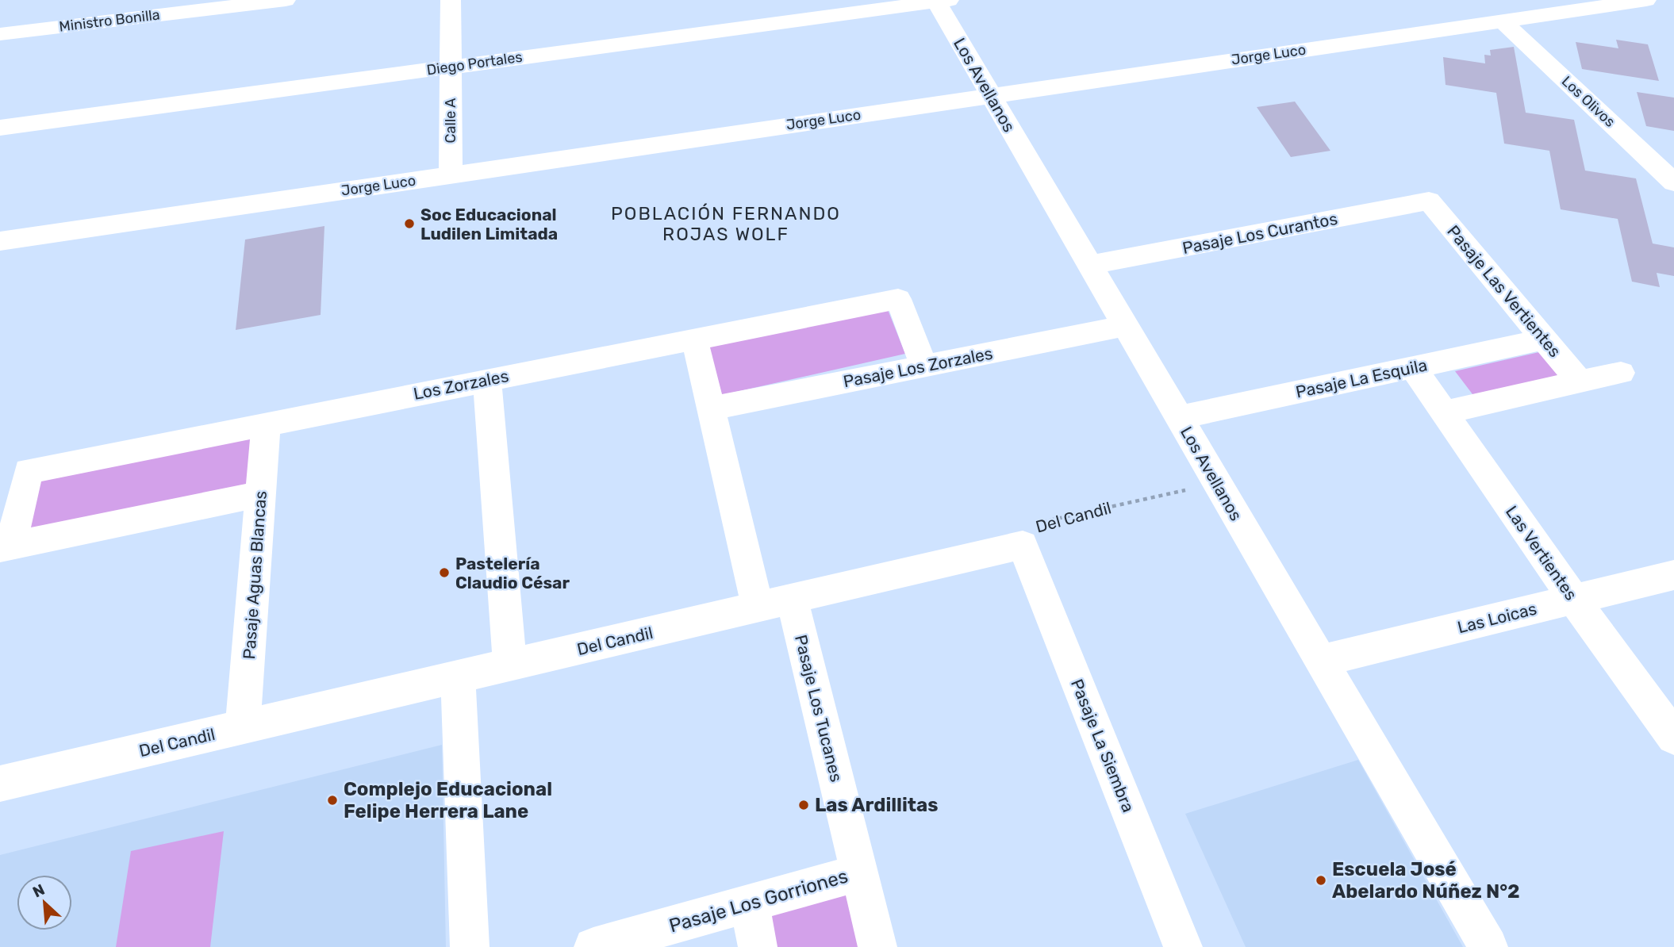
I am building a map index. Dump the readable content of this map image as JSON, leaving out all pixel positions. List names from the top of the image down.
{
  "streets": {
    "street": [
      "Ministro Bonilla",
      "Jorge Luco",
      "Diego Portales",
      "Los Avellanos",
      "Los Olivos",
      "Calle A",
      "Pasaje Los Curantos",
      "Pasaje Las Vertientes",
      "Pasaje Los Zorzales",
      "Pasaje La Esquila",
      "Los Zorzales",
      "Del Candil",
      "Las Vertientes",
      "Pasaje Aguas Blancas",
      "Las Loicas",
      "Pasaje Los Tucanes",
      "Pasaje La Siembra",
      "Pasaje Los Gorriones"
    ]
  },
  "crossings": [
    ["Jorge Luco", "Los Avellanos"],
    ["Jorge Luco", "Los Olivos"],
    ["Jorge Luco", "Calle A"],
    ["Diego Portales", "Los Avellanos"],
    ["Diego Portales", "Calle A"],
    ["Los Avellanos", "Pasaje Los Curantos"],
    ["Los Avellanos", "Pasaje Los Zorzales"],
    ["Los Avellanos", "Pasaje La Esquila"],
    ["Los Avellanos", "Del Candil"],
    ["Los Avellanos", "Las Loicas"],
    ["Pasaje Los Curantos", "Pasaje Las Vertientes"],
    ["Pasaje Las Vertientes", "Pasaje La Esquila"],
    ["Pasaje Los Zorzales", "Los Zorzales"],
    ["Pasaje La Esquila", "Las Vertientes"],
    ["Los Zorzales", "Pasaje Aguas Blancas"],
    ["Del Candil", "Pasaje Aguas Blancas"],
    ["Del Candil", "Pasaje Los Tucanes"],
    ["Del Candil", "Pasaje La Siembra"],
    ["Las Vertientes", "Las Loicas"],
    ["Pasaje Los Tucanes", "Pasaje Los Gorriones"]
  ],
  "districts": ["POBLACIÓN FERNANDO ROJAS WOLF"],
  "places": [
    "Soc Educacional Ludilen Limitada",
    "Pastelería Claudio César",
    "Complejo Educacional Felipe Herrera Lane",
    "Las Ardillitas",
    "Escuela José Abelardo Núñez N°2"
  ],
  "north": "top left"
}
